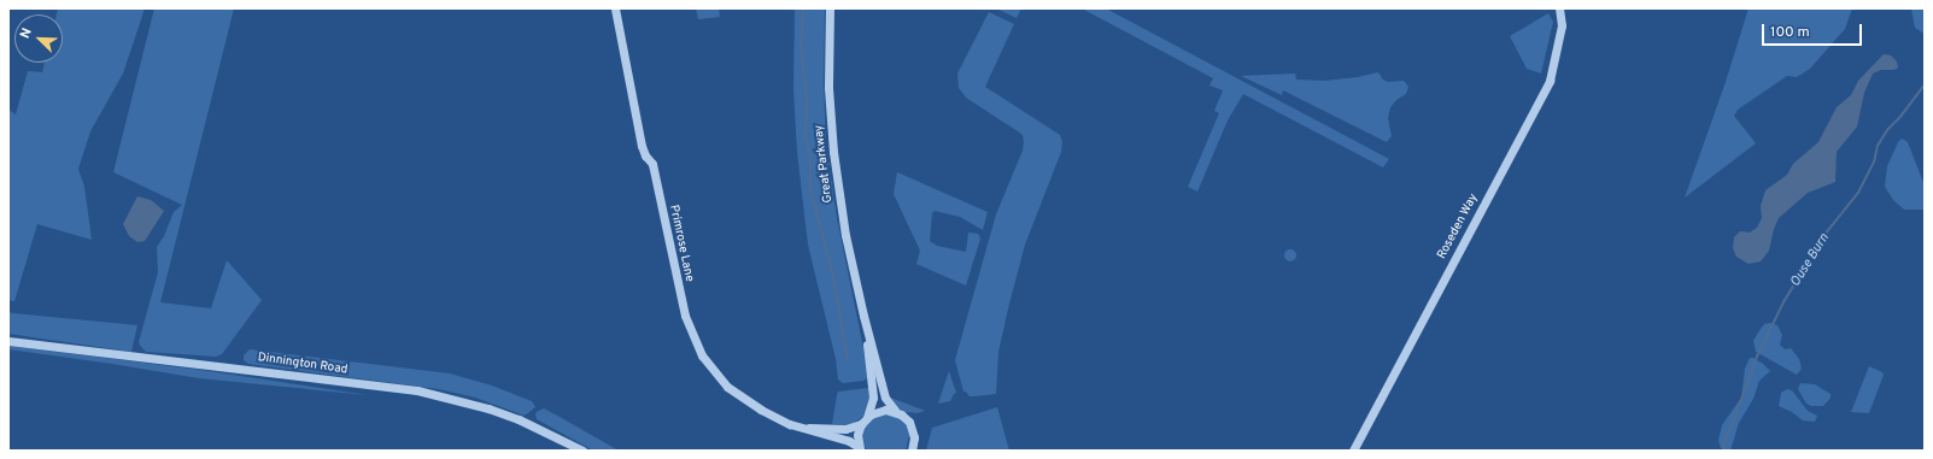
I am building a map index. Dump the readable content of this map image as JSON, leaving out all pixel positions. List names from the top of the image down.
{
  "streets": {
    "street": [
      "Great Parkway",
      "Roseden Way",
      "Primrose Lane",
      "Dinnington Road"
    ]
  },
  "crossings": [
    ["Great Parkway", "Primrose Lane"]
  ],
  "water": ["Ouse Burn"],
  "scale_bar": "100 m",
  "north": "top left"
}
